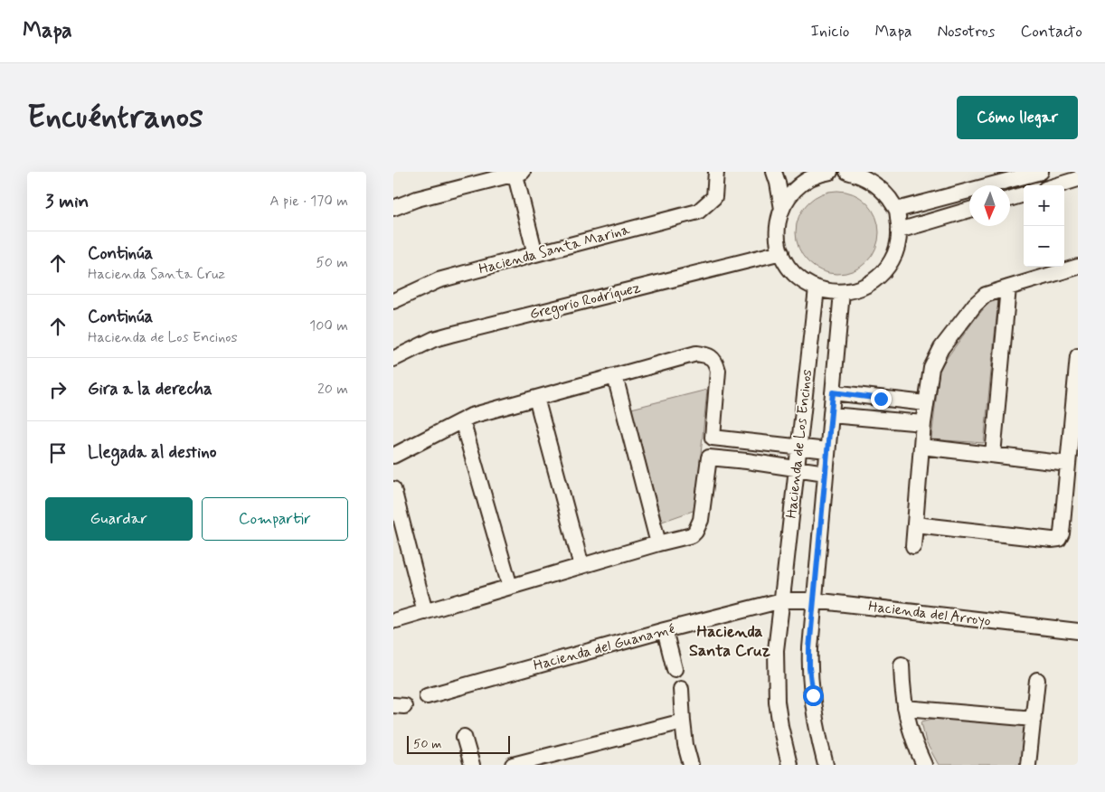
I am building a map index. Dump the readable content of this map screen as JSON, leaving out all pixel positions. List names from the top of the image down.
{
  "streets": {
    "street": [
      "Hacienda Santa Marina",
      "Gregorio Rodríguez",
      "Hacienda de Los Encinos",
      "Hacienda del Arroyo",
      "Hacienda del Guanamé"
    ]
  },
  "crossings": [
    ["Hacienda de Los Encinos", "Hacienda del Arroyo"],
    ["Hacienda de Los Encinos", "Hacienda del Guanamé"],
    ["Hacienda del Arroyo", "Hacienda del Guanamé"]
  ],
  "districts": ["Hacienda Santa Cruz"],
  "scale_bar": "50 m",
  "north": "bottom",
  "page": {
    "header": "Mapa",
    "nav": [
      "Inicio",
      "Mapa",
      "Nosotros",
      "Contacto"
    ],
    "buttons": [
      "Cómo llegar",
      ["Guardar", "Compartir"]
    ],
    "title": "Encuéntranos",
    "heading": ["3 min", "A pie · 170 m"],
    "map_buttons": ["+", "−"],
    "list": [
      ["Continúa", "Hacienda Santa Cruz", "50 m"],
      ["Continúa", "Hacienda de Los Encinos", "100 m"],
      ["Gira a la derecha", "20 m"],
      "Llegada al destino"
    ],
    "scale": "50 m"
  }
}
